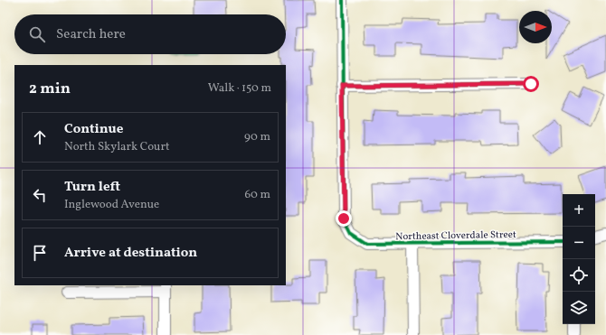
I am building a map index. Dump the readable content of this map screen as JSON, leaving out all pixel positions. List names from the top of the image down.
{
  "streets": {
    "street": ["Northeast Cloverdale Street"]
  },
  "north": "right",
  "page": {
    "search": "Search here",
    "heading": ["2 min", "Walk · 150 m"],
    "list": [
      ["Continue", "North Skylark Court", "90 m"],
      ["Turn left", "Inglewood Avenue", "60 m"],
      "Arrive at destination"
    ],
    "map_buttons": ["+", "−"]
  }
}
